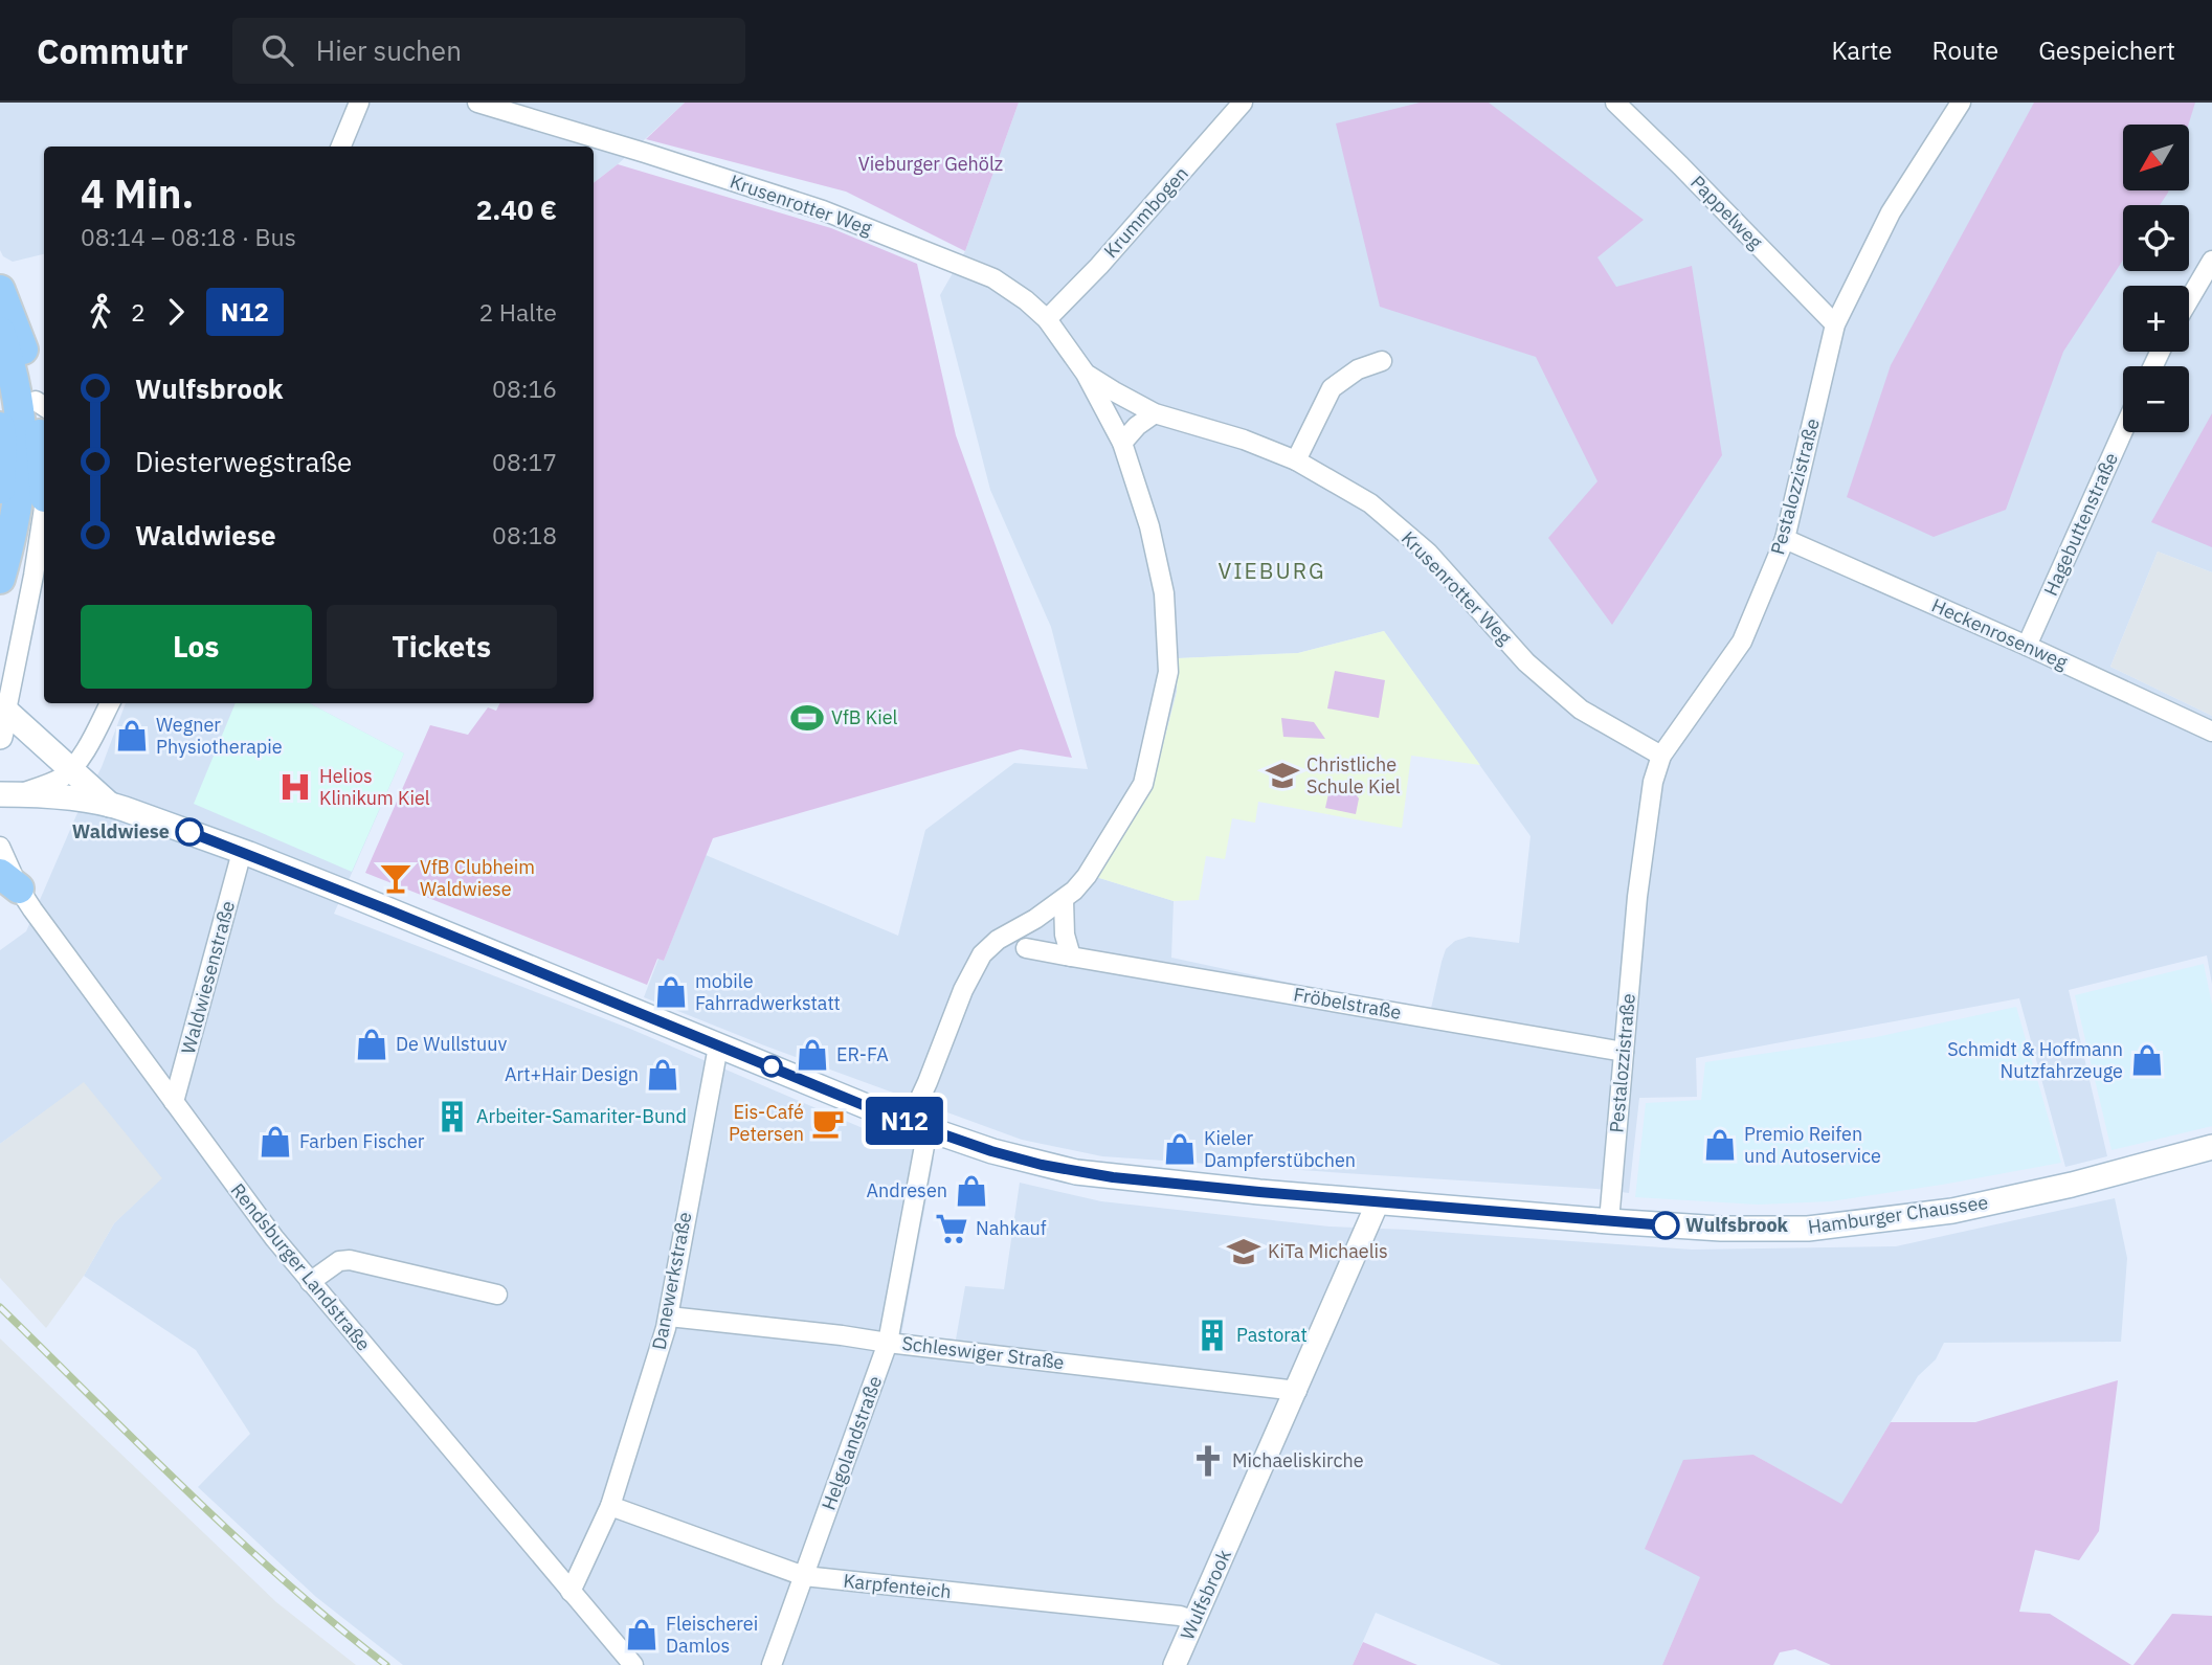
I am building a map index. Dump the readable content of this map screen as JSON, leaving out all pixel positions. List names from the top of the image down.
{
  "streets": {
    "main road": ["Hamburger Chaussee"],
    "street": [
      "Krusenrotter Weg",
      "Krummbogen",
      "Pappelweg",
      "Pestalozzistraße",
      "Hagebuttenstraße",
      "Heckenrosenweg",
      "Waldwiesenstraße",
      "Fröbelstraße",
      "Rendsburger Landstraße",
      "Danewerkstraße",
      "Schleswiger Straße",
      "Helgolandstraße",
      "Karpfenteich",
      "Wulfsbrook"
    ]
  },
  "crossings": [
    ["Krusenrotter Weg", "Krummbogen"],
    ["Krusenrotter Weg", "Pestalozzistraße"],
    ["Krusenrotter Weg", "Helgolandstraße"],
    ["Pappelweg", "Pestalozzistraße"],
    ["Pestalozzistraße", "Heckenrosenweg"],
    ["Pestalozzistraße", "Fröbelstraße"],
    ["Pestalozzistraße", "Hamburger Chaussee"],
    ["Hagebuttenstraße", "Heckenrosenweg"],
    ["Waldwiesenstraße", "Hamburger Chaussee"],
    ["Waldwiesenstraße", "Rendsburger Landstraße"],
    ["Hamburger Chaussee", "Danewerkstraße"],
    ["Hamburger Chaussee", "Helgolandstraße"],
    ["Hamburger Chaussee", "Wulfsbrook"],
    ["Rendsburger Landstraße", "Danewerkstraße"],
    ["Danewerkstraße", "Schleswiger Straße"],
    ["Danewerkstraße", "Karpfenteich"],
    ["Schleswiger Straße", "Helgolandstraße"],
    ["Schleswiger Straße", "Wulfsbrook"],
    ["Helgolandstraße", "Karpfenteich"],
    ["Karpfenteich", "Wulfsbrook"]
  ],
  "districts": ["VIEBURG"],
  "parks": ["Vieburger Gehölz"],
  "places": {
    "sports": ["VfB Kiel"],
    "shop": [
      "Wegner Physiotherapie",
      "mobile Fahrradwerkstatt",
      "De Wullstuuv",
      "ER-FA",
      "Schmidt & Hoffmann Nutzfahrzeuge",
      "Art+Hair Design",
      "Farben Fischer",
      "Premio Reifen und Autoservice",
      "Kieler Dampferstübchen",
      "Andresen",
      "Fleischerei Damlos"
    ],
    "school or university": ["Christliche Schule Kiel", "KiTa Michaelis"],
    "hospital": ["Helios Klinikum Kiel"],
    "other": ["Waldwiese", "Wulfsbrook"],
    "bar": ["VfB Clubheim Waldwiese"],
    "building": ["Arbeiter-Samariter-Bund", "Pastorat"],
    "cafe": ["Eis-Café Petersen"],
    "supermarket": ["Nahkauf"],
    "church": ["Michaeliskirche"]
  },
  "lines": ["bus line N12"],
  "north": "bottom left",
  "page": {
    "header": "Commutr",
    "search": "Hier suchen",
    "nav": ["Karte", "Route", "Gespeichert"],
    "on_map": "N12",
    "map_buttons": ["+", "−"],
    "heading": ["4 Min.", "08:14 – 08:18 · Bus", "2.40 €"],
    "legs": ["2", "N12", "2 Halte"],
    "list": [
      {
        "name": "Wulfsbrook",
        "value": "08:16"
      },
      {
        "name": "Diesterwegstraße",
        "value": "08:17"
      },
      {
        "name": "Waldwiese",
        "value": "08:18"
      }
    ],
    "buttons": ["Los", "Tickets"]
  }
}
